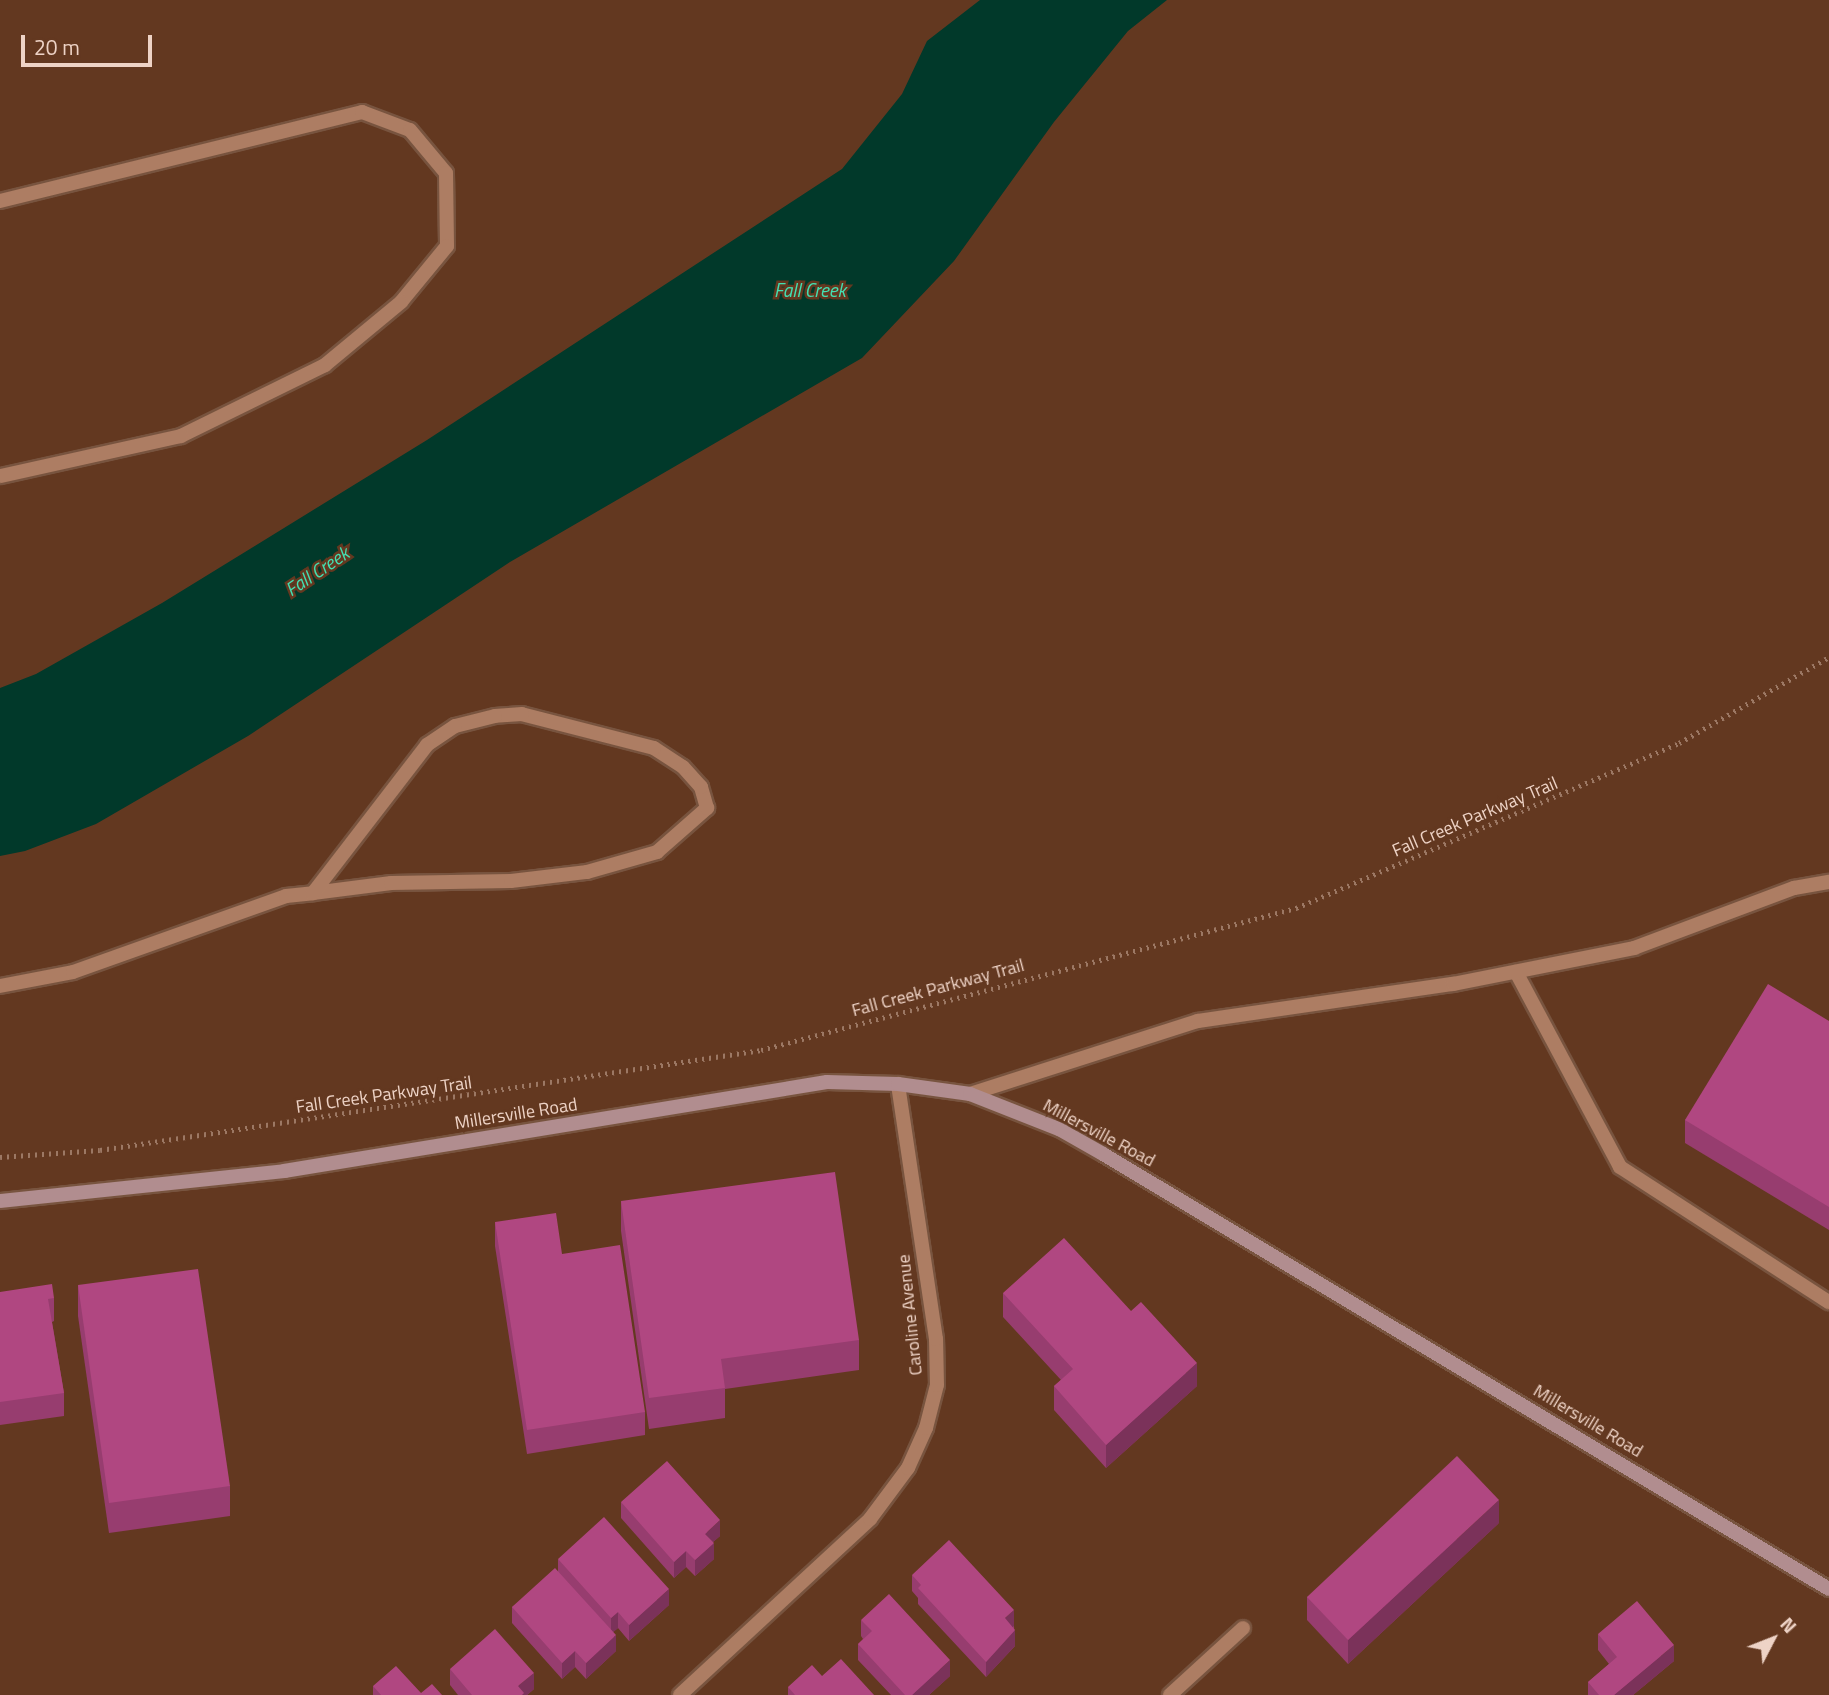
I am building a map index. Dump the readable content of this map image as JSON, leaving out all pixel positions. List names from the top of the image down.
{
  "streets": {
    "street": ["Millersville Road", "Caroline Avenue"],
    "path": ["Fall Creek Parkway Trail"]
  },
  "crossings": [
    ["Millersville Road", "Caroline Avenue"]
  ],
  "water": ["Fall Creek"],
  "scale_bar": "20 m",
  "north": "top right"
}
